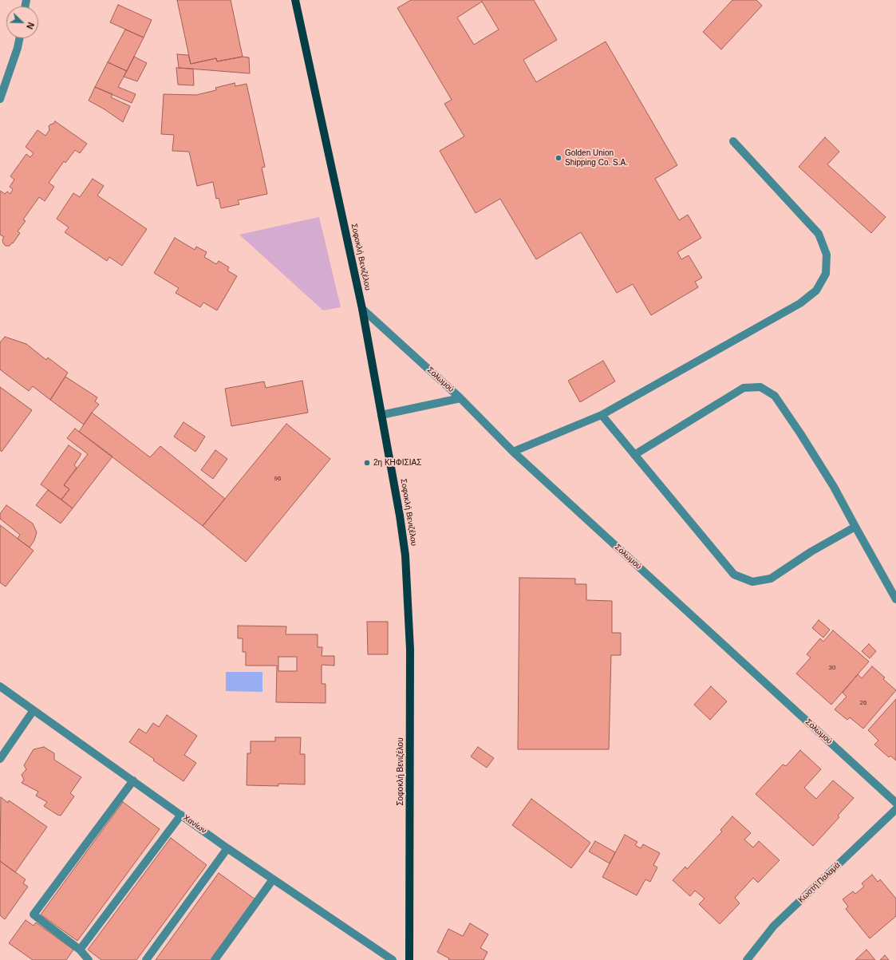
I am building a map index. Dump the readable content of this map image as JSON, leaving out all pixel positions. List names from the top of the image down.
{
  "streets": {
    "main road": ["Σοφοκλή Βενιζέλου"],
    "street": ["Σολωμού", "Χανίων", "Κωστή Παλαμά"]
  },
  "crossings": [
    ["Σοφοκλή Βενιζέλου", "Σολωμού"]
  ],
  "places": ["Golden Union Shipping Co. S.A.", "2η ΚΗΦΙΣΙΑΣ"],
  "house_numbers": ["96", "30", "26"],
  "north": "bottom right"
}
